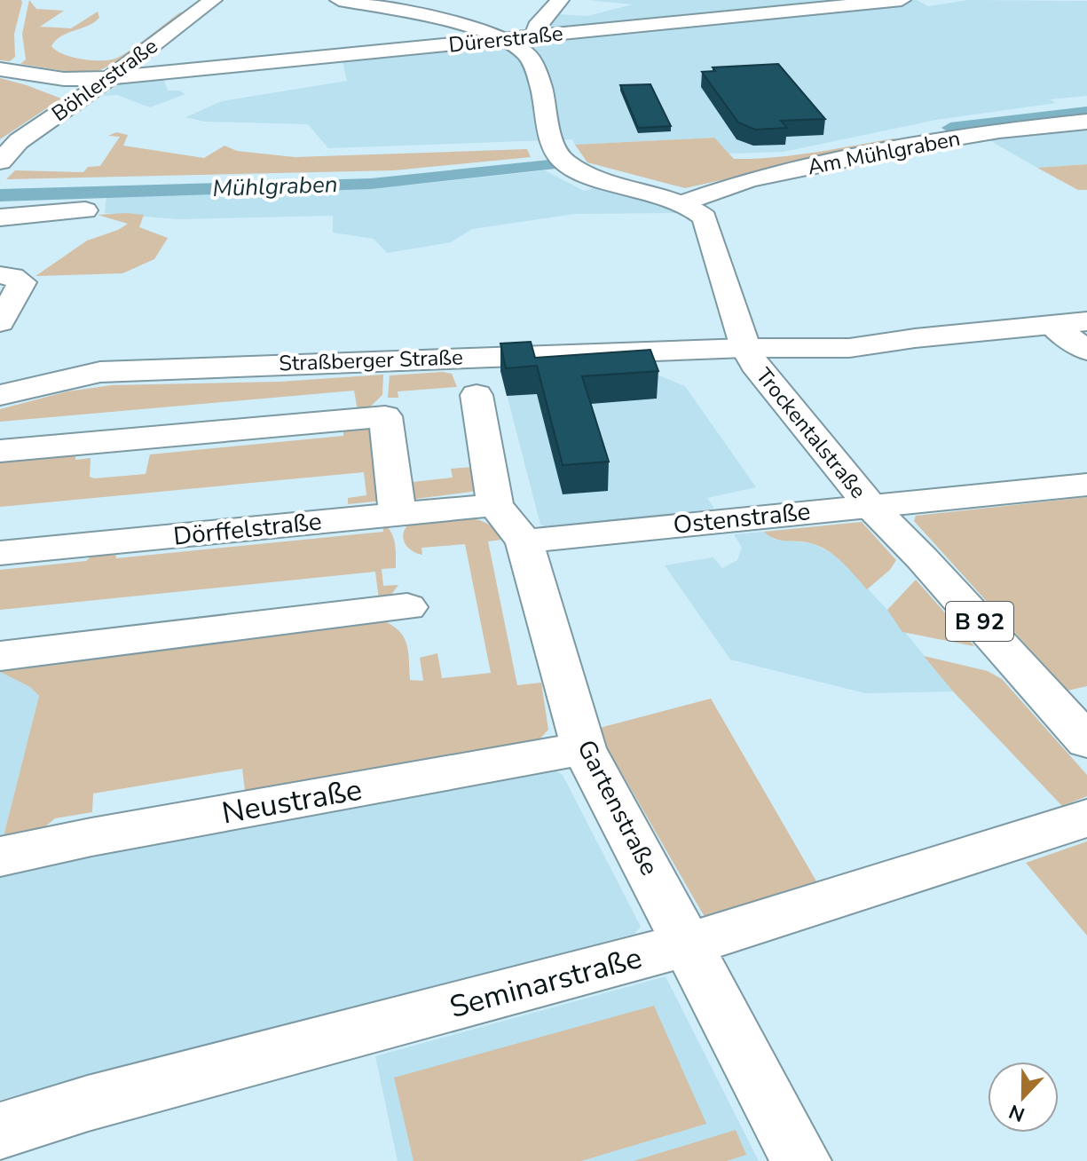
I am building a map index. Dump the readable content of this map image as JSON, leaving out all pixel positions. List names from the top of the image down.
{
  "streets": {
    "street": [
      "Dürerstraße",
      "Böhlerstraße",
      "Am Mühlgraben",
      "Straßberger Straße",
      "Trockentalstraße",
      "Ostenstraße",
      "Dörffelstraße",
      "B 92",
      "Neustraße",
      "Gartenstraße",
      "Seminarstraße"
    ]
  },
  "crossings": [
    ["Dürerstraße", "Böhlerstraße"],
    ["Am Mühlgraben", "Trockentalstraße"],
    ["Straßberger Straße", "Trockentalstraße"],
    ["Trockentalstraße", "Ostenstraße"],
    ["Ostenstraße", "Gartenstraße"],
    ["Dörffelstraße", "Gartenstraße"],
    ["Neustraße", "Gartenstraße"],
    ["Gartenstraße", "Seminarstraße"]
  ],
  "water": ["Mühlgraben"],
  "north": "bottom"
}
